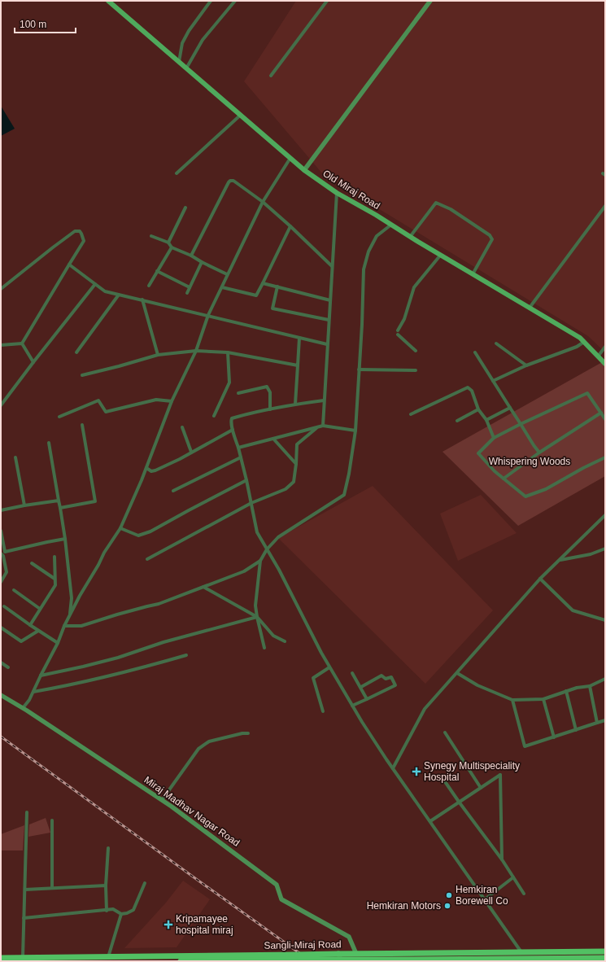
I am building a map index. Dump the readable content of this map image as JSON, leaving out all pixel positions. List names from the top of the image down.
{
  "streets": {
    "highway": ["Sangli-Miraj Road"],
    "main road": ["Old Miraj Road"],
    "street": ["Miraj Madhav Nagar Road"]
  },
  "crossings": [
    ["Miraj Madhav Nagar Road", "Sangli-Miraj Road"]
  ],
  "parks": ["Whispering Woods"],
  "places": {
    "health": ["Synegy Multispeciality Hospital", "Kripamayee hospital miraj"],
    "other": ["Hemkiran Borewell Co", "Hemkiran Motors"]
  },
  "scale_bar": "100 m"
}
